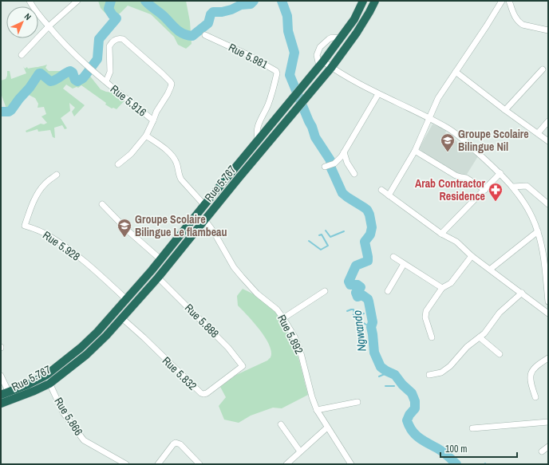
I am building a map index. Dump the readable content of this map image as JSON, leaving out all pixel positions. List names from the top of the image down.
{
  "streets": {
    "highway": ["Rue 5.767"],
    "street": [
      "Rue 5.981",
      "Rue 5.916",
      "Rue 5.928",
      "Rue 5.888",
      "Rue 5.892",
      "Rue 5.832",
      "Rue 5.866"
    ]
  },
  "crossings": [
    ["Rue 5.767", "Rue 5.888"],
    ["Rue 5.767", "Rue 5.892"],
    ["Rue 5.767", "Rue 5.832"],
    ["Rue 5.767", "Rue 5.866"],
    ["Rue 5.888", "Rue 5.832"]
  ],
  "water": ["Ngwando"],
  "places": {
    "school or university": ["Groupe Scolaire Bilingue Nil", "Groupe Scolaire Bilingue Le flambeau"],
    "pharmacy": ["Arab Contractor Residence"]
  },
  "scale_bar": "100 m",
  "north": "top right"
}
